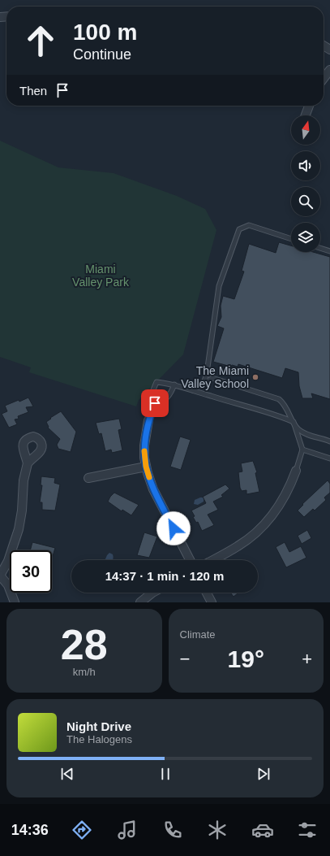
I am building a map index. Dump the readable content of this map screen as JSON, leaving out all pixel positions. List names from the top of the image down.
{
  "parks": ["Miami Valley Park"],
  "places": ["The Miami Valley School"],
  "north": "top",
  "page": {
    "turn": ["100 m", "Continue"],
    "then": "Then",
    "limit": "30",
    "trip": "14:37 · 1 min · 120 m",
    "tile": [
      ["28", "km/h"],
      "Climate"
    ],
    "heat": ["−", "19°", "+"],
    "song": ["Night Drive", "The Halogens"],
    "tabs": "14:36"
  }
}
